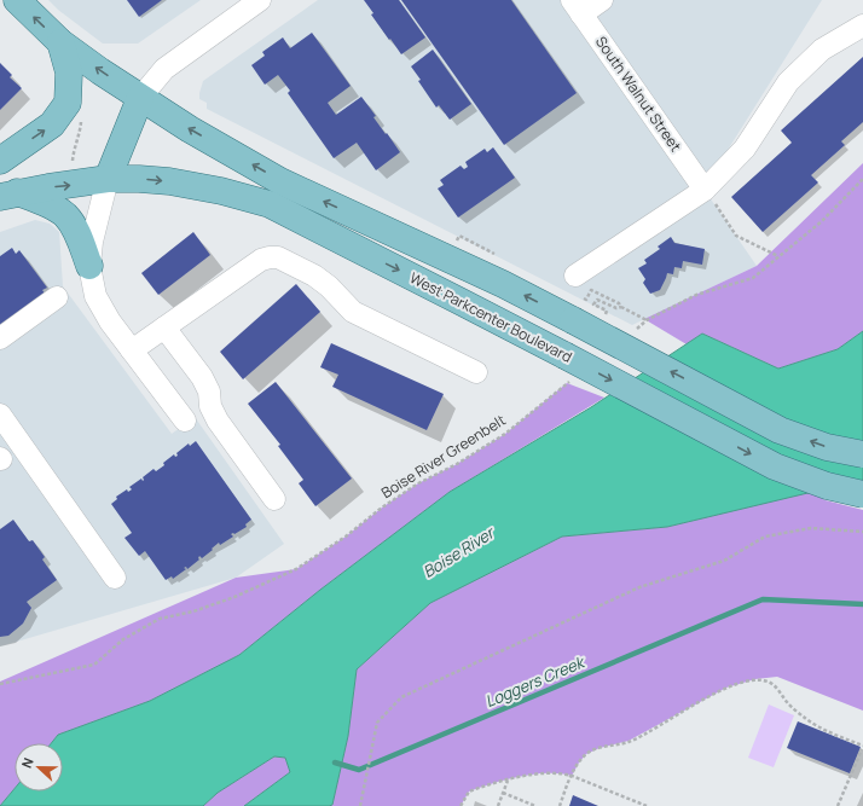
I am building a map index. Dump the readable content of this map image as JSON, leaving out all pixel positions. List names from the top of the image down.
{
  "streets": {
    "main road": ["West Parkcenter Boulevard"],
    "street": ["South Walnut Street"],
    "path": ["Boise River Greenbelt"]
  },
  "crossings": [
    ["West Parkcenter Boulevard", "Boise River Greenbelt"]
  ],
  "water": ["Boise River", "Loggers Creek"],
  "north": "left"
}
